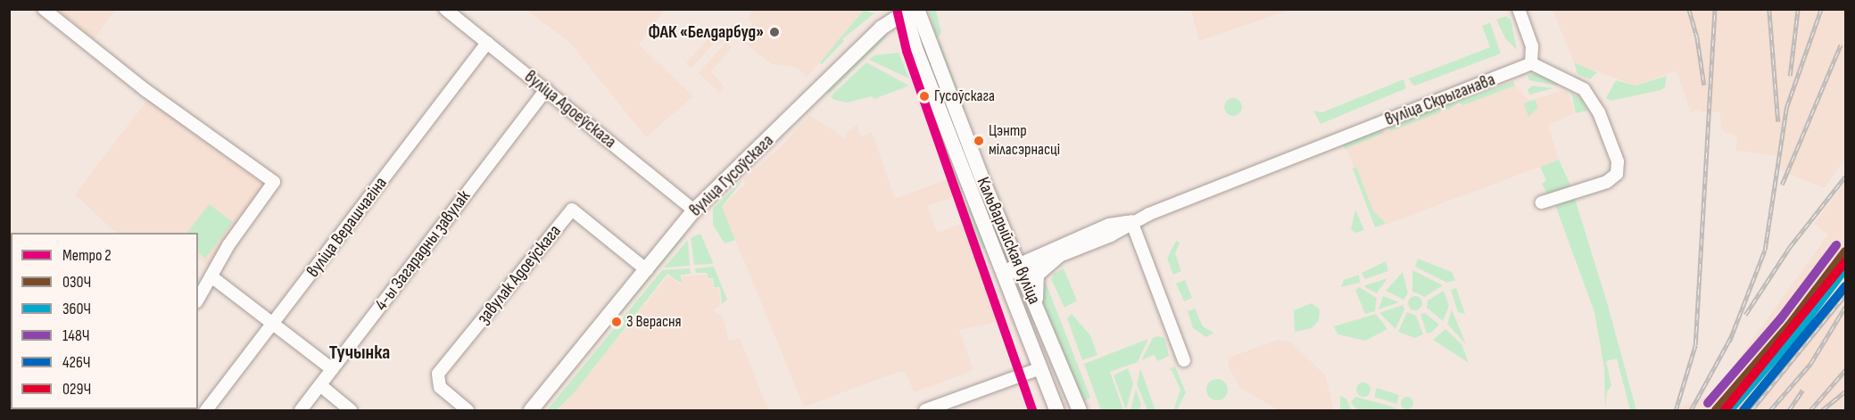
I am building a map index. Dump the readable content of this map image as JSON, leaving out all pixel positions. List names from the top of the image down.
{
  "streets": {
    "main road": ["вуліца Гусоўскага", "Кальварыйская вуліца"],
    "street": [
      "вуліца Скрыганава",
      "вуліца Адоеўскага",
      "вуліца Верашчагіна",
      "4-ы Загарадны завулак",
      "завулак Адоеўскага"
    ]
  },
  "crossings": [
    ["вуліца Скрыганава", "Кальварыйская вуліца"],
    ["вуліца Адоеўскага", "вуліца Гусоўскага"],
    ["вуліца Адоеўскага", "вуліца Верашчагіна"],
    ["вуліца Адоеўскага", "4-ы Загарадны завулак"],
    ["вуліца Гусоўскага", "Кальварыйская вуліца"],
    ["вуліца Гусоўскага", "завулак Адоеўскага"]
  ],
  "districts": ["Тучынка"],
  "places": [
    "ФАК «Белдарбуд»",
    "Гусоўскага",
    "Цэнтр міласэрнасці",
    "3 Верасня"
  ],
  "lines": [
    "metro line 2",
    "transit line 148Ч",
    "transit line 030Ч",
    "transit line 029Ч",
    "transit line 360Ч",
    "transit line 426Ч"
  ],
  "legend": [
    "Метро 2",
    "030Ч",
    "360Ч",
    "148Ч",
    "426Ч",
    "029Ч"
  ]
}
